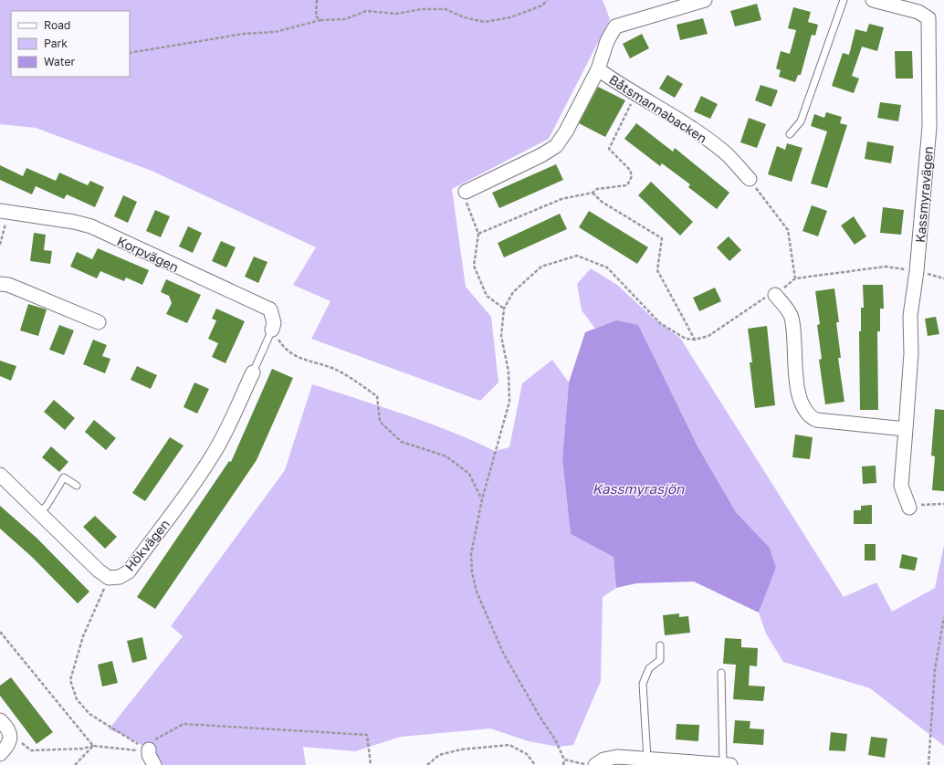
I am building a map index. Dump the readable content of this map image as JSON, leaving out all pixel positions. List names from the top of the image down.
{
  "streets": {
    "street": [
      "Båtsmannabacken",
      "Kassmyravägen",
      "Korpvägen",
      "Hökvägen"
    ]
  },
  "water": ["Kassmyrasjön"],
  "legend": ["Road", "Park", "Water"]
}
